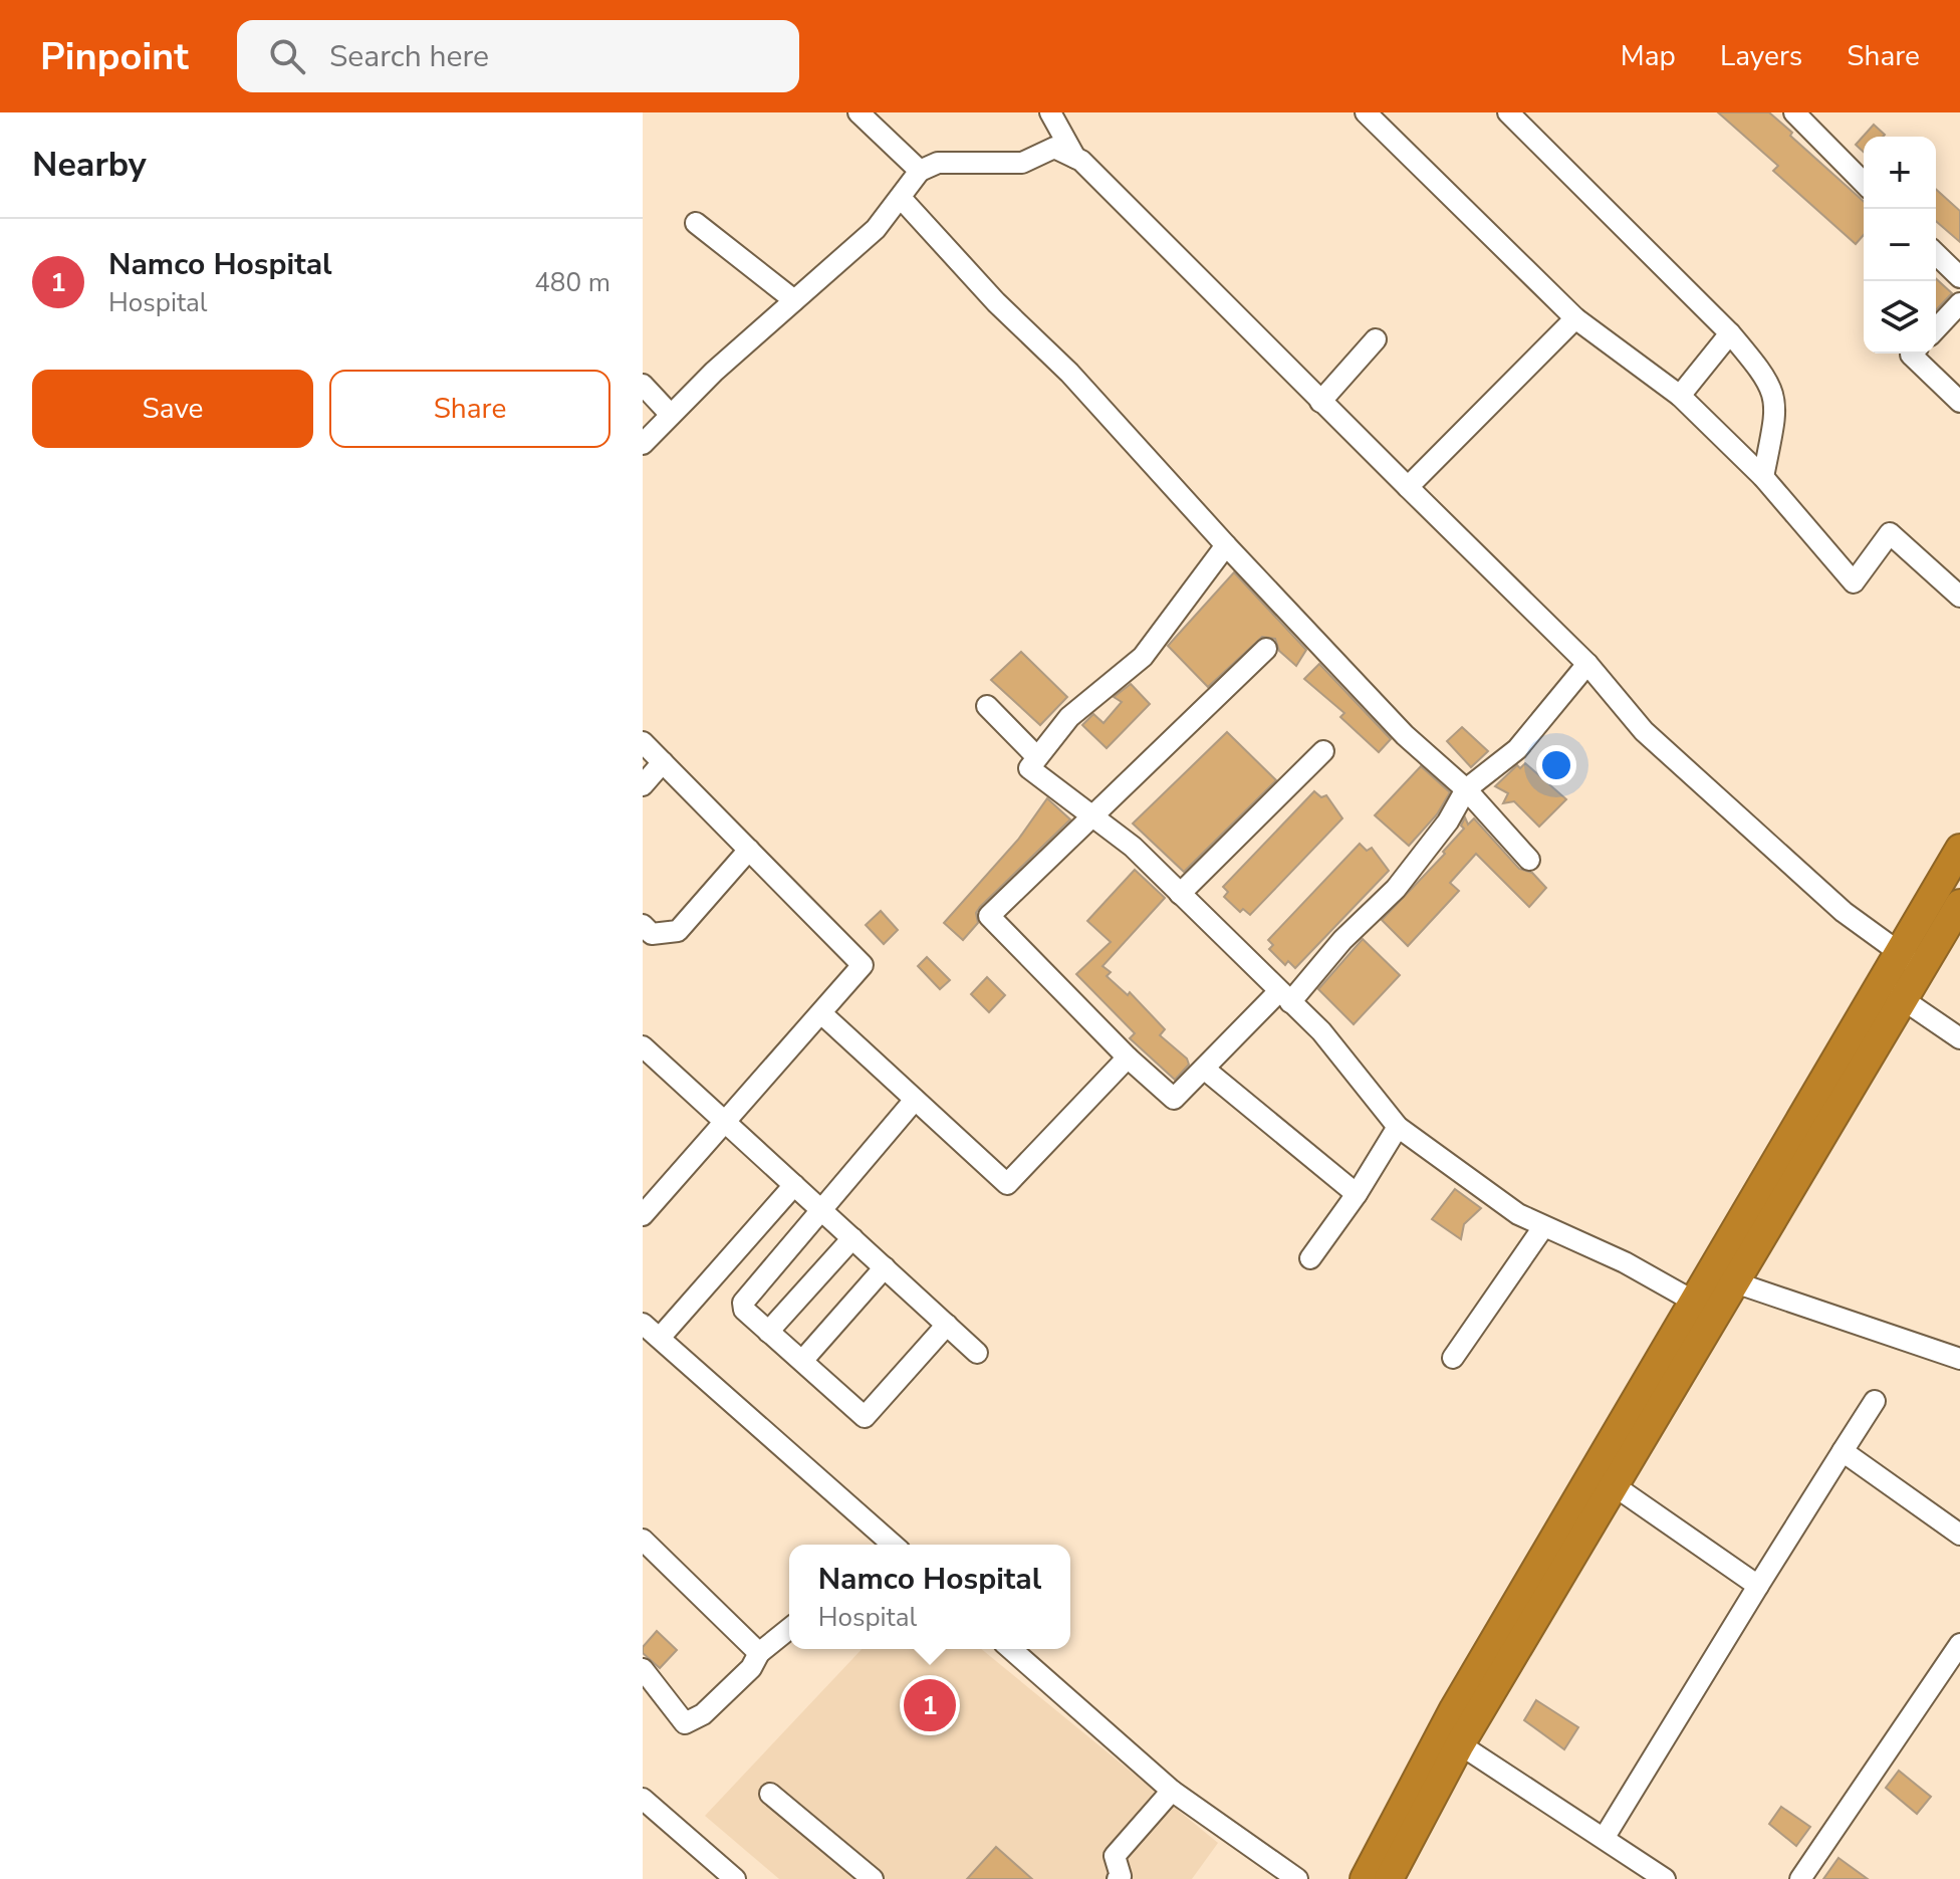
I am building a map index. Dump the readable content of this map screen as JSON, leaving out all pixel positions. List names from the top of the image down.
{
  "page": {
    "header": "Pinpoint",
    "search": "Search here",
    "nav": ["Map", "Layers", "Share"],
    "heading": "Nearby",
    "map_buttons": ["+", "−"],
    "list": [
      {
        "mark": "1",
        "name": "Namco Hospital",
        "note": "Hospital",
        "value": "480 m"
      }
    ],
    "buttons": ["Save", "Share"],
    "popup": ["Namco Hospital", "Hospital"],
    "pins": "1"
  }
}
